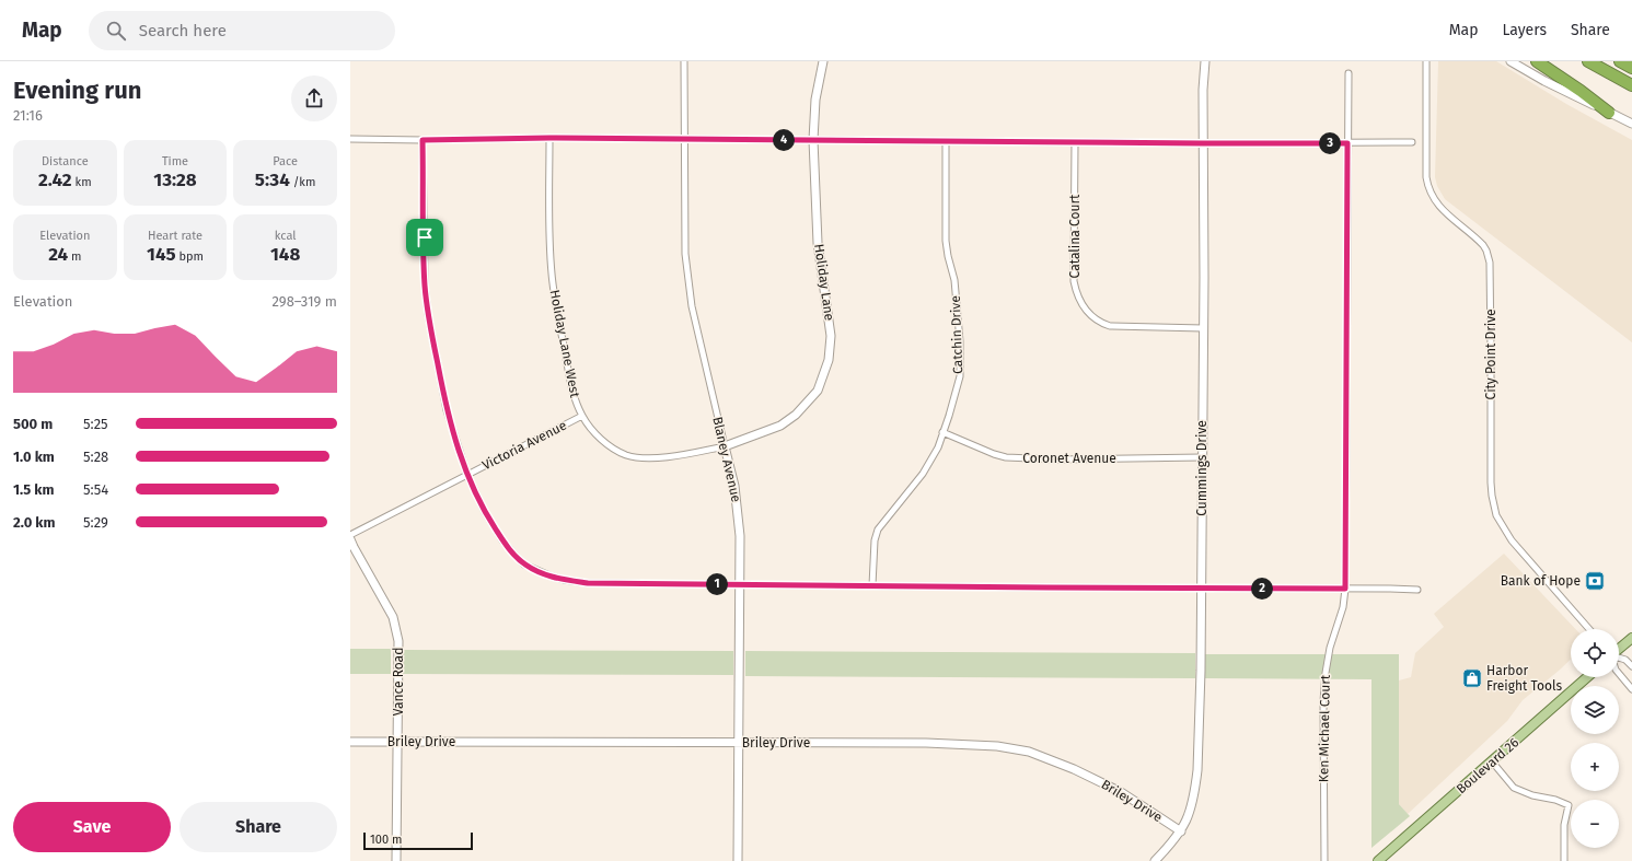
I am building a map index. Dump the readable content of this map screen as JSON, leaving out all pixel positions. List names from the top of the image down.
{
  "streets": {
    "main road": ["Boulevard 26"],
    "street": [
      "Catalina Court",
      "Holiday Lane",
      "Catchin Drive",
      "Holiday Lane West",
      "City Point Drive",
      "Victoria Avenue",
      "Coronet Avenue",
      "Blaney Avenue",
      "Cummings Drive",
      "Vance Road",
      "Ken Michael Court",
      "Briley Drive"
    ]
  },
  "crossings": [
    ["Catalina Court", "Cummings Drive"],
    ["Holiday Lane", "Holiday Lane West"],
    ["Holiday Lane", "Blaney Avenue"],
    ["Catchin Drive", "Coronet Avenue"],
    ["Holiday Lane West", "Victoria Avenue"],
    ["Holiday Lane West", "Blaney Avenue"],
    ["Coronet Avenue", "Cummings Drive"],
    ["Blaney Avenue", "Briley Drive"],
    ["Cummings Drive", "Briley Drive"],
    ["Vance Road", "Briley Drive"]
  ],
  "places": {
    "bank": ["Bank of Hope"],
    "shop": ["Harbor Freight Tools"]
  },
  "scale_bar": "100 m",
  "page": {
    "header": "Map",
    "search": "Search here",
    "nav": ["Map", "Layers", "Share"],
    "heading": ["Evening run", "21:16"],
    "pins": [
      "4",
      "3",
      "1",
      "2"
    ],
    "stats": [
      ["Distance", "2.42 km"],
      ["Time", "13:28"],
      ["Pace", "5:34 /km"],
      ["Elevation", "24 m"],
      ["Heart rate", "145 bpm"],
      ["kcal", "148"]
    ],
    "chart": ["Elevation", "298–319 m"],
    "list": [
      {
        "name": "500 m",
        "note": "5:25"
      },
      {
        "name": "1.0 km",
        "note": "5:28"
      },
      {
        "name": "1.5 km",
        "note": "5:54"
      },
      {
        "name": "2.0 km",
        "note": "5:29"
      }
    ],
    "map_buttons": ["+", "−"],
    "buttons": ["Save", "Share"],
    "scale": "100 m"
  }
}
